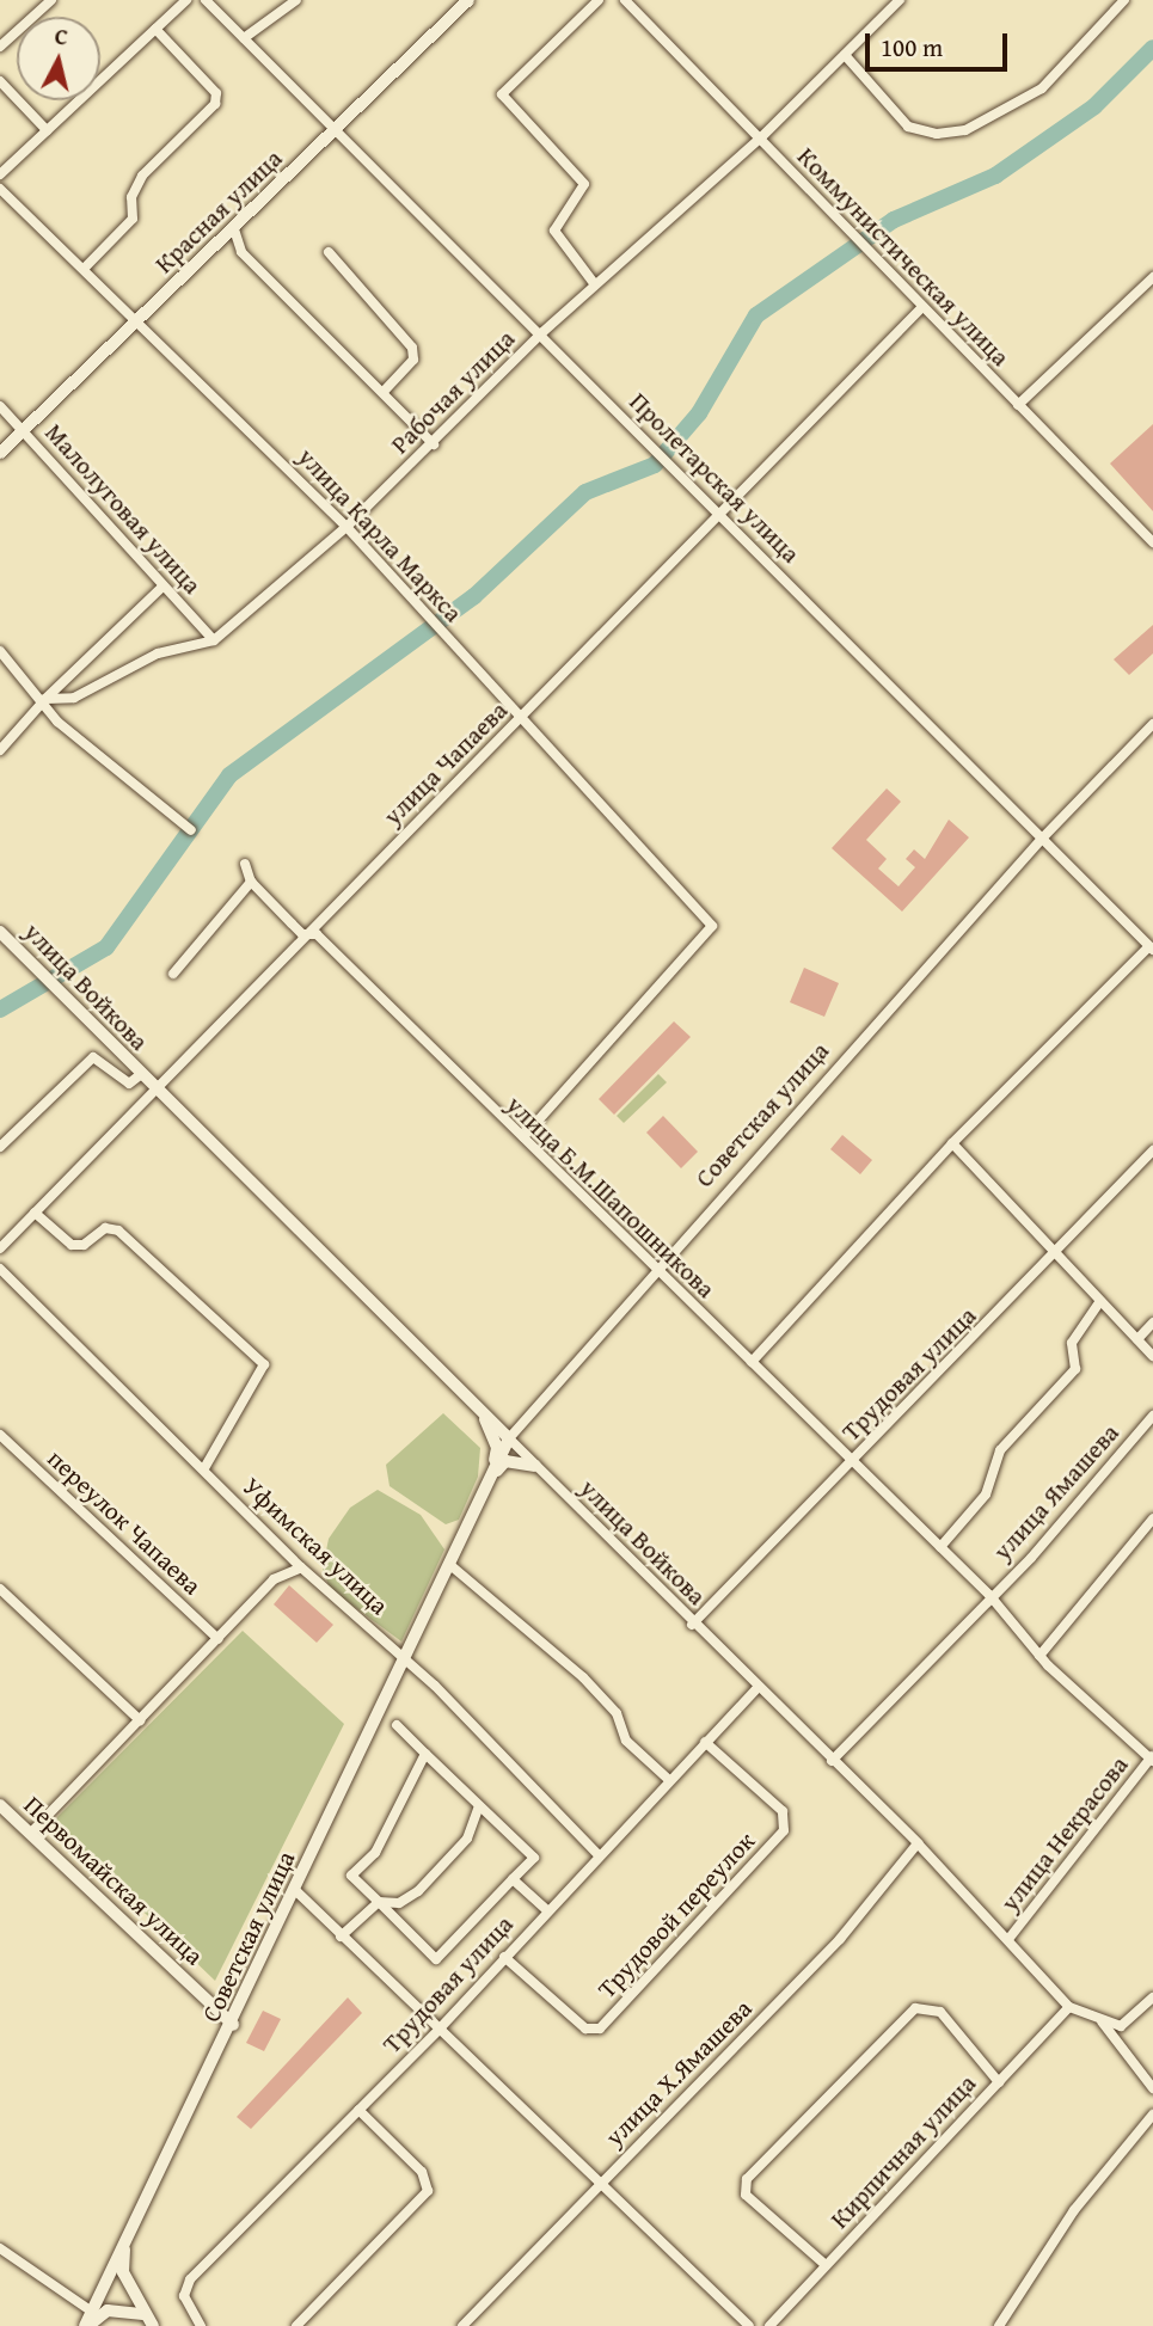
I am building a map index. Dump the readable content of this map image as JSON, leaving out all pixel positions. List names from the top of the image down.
{
  "streets": {
    "main road": [
      "Красная улица",
      "улица Войкова",
      "Советская улица",
      "Первомайская улица"
    ],
    "street": [
      "Коммунистическая улица",
      "Рабочая улица",
      "Пролетарская улица",
      "Малолуговая улица",
      "улица Карла Маркса",
      "улица Чапаева",
      "улица Б.М.Шапошникова",
      "Трудовая улица",
      "улица Ямашева",
      "переулок Чапаева",
      "Уфимская улица",
      "улица Некрасова",
      "Трудовой переулок",
      "улица Х.Ямашева",
      "Кирпичная улица"
    ]
  },
  "crossings": [
    ["Красная улица", "Пролетарская улица"],
    ["Красная улица", "Малолуговая улица"],
    ["Красная улица", "улица Карла Маркса"],
    ["Коммунистическая улица", "Рабочая улица"],
    ["Коммунистическая улица", "улица Чапаева"],
    ["Рабочая улица", "Пролетарская улица"],
    ["Рабочая улица", "Малолуговая улица"],
    ["Рабочая улица", "улица Карла Маркса"],
    ["Пролетарская улица", "улица Чапаева"],
    ["Пролетарская улица", "Советская улица"],
    ["улица Карла Маркса", "улица Чапаева"],
    ["улица Карла Маркса", "улица Б.М.Шапошникова"],
    ["улица Чапаева", "улица Войкова"],
    ["улица Чапаева", "улица Б.М.Шапошникова"],
    ["улица Войкова", "Советская улица"],
    ["улица Войкова", "Трудовая улица"],
    ["улица Войкова", "улица Некрасова"],
    ["улица Войкова", "улица Х.Ямашева"],
    ["улица Войкова", "Кирпичная улица"],
    ["Советская улица", "улица Б.М.Шапошникова"],
    ["Советская улица", "Уфимская улица"],
    ["Советская улица", "Первомайская улица"],
    ["улица Б.М.Шапошникова", "Трудовая улица"],
    ["улица Б.М.Шапошникова", "улица Ямашева"],
    ["улица Б.М.Шапошникова", "улица Некрасова"],
    ["Трудовая улица", "Уфимская улица"],
    ["Трудовая улица", "Трудовой переулок"]
  ],
  "scale_bar": "100 m",
  "north": "top"
}
